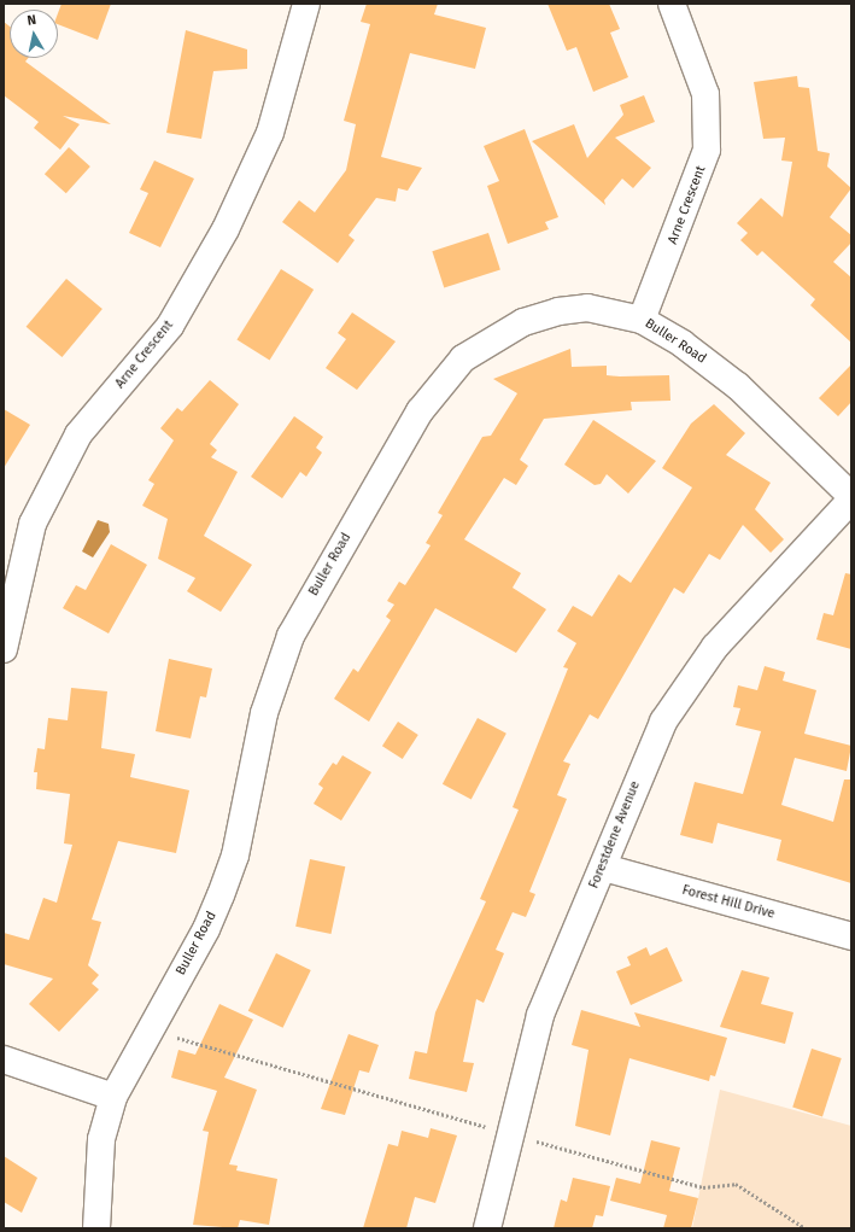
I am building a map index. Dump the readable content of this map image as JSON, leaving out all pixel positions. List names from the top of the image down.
{
  "streets": {
    "street": [
      "Arne Crescent",
      "Buller Road",
      "Forestdene Avenue",
      "Forest Hill Drive"
    ]
  },
  "crossings": [
    ["Arne Crescent", "Buller Road"],
    ["Buller Road", "Forestdene Avenue"],
    ["Forestdene Avenue", "Forest Hill Drive"]
  ],
  "north": "top"
}
